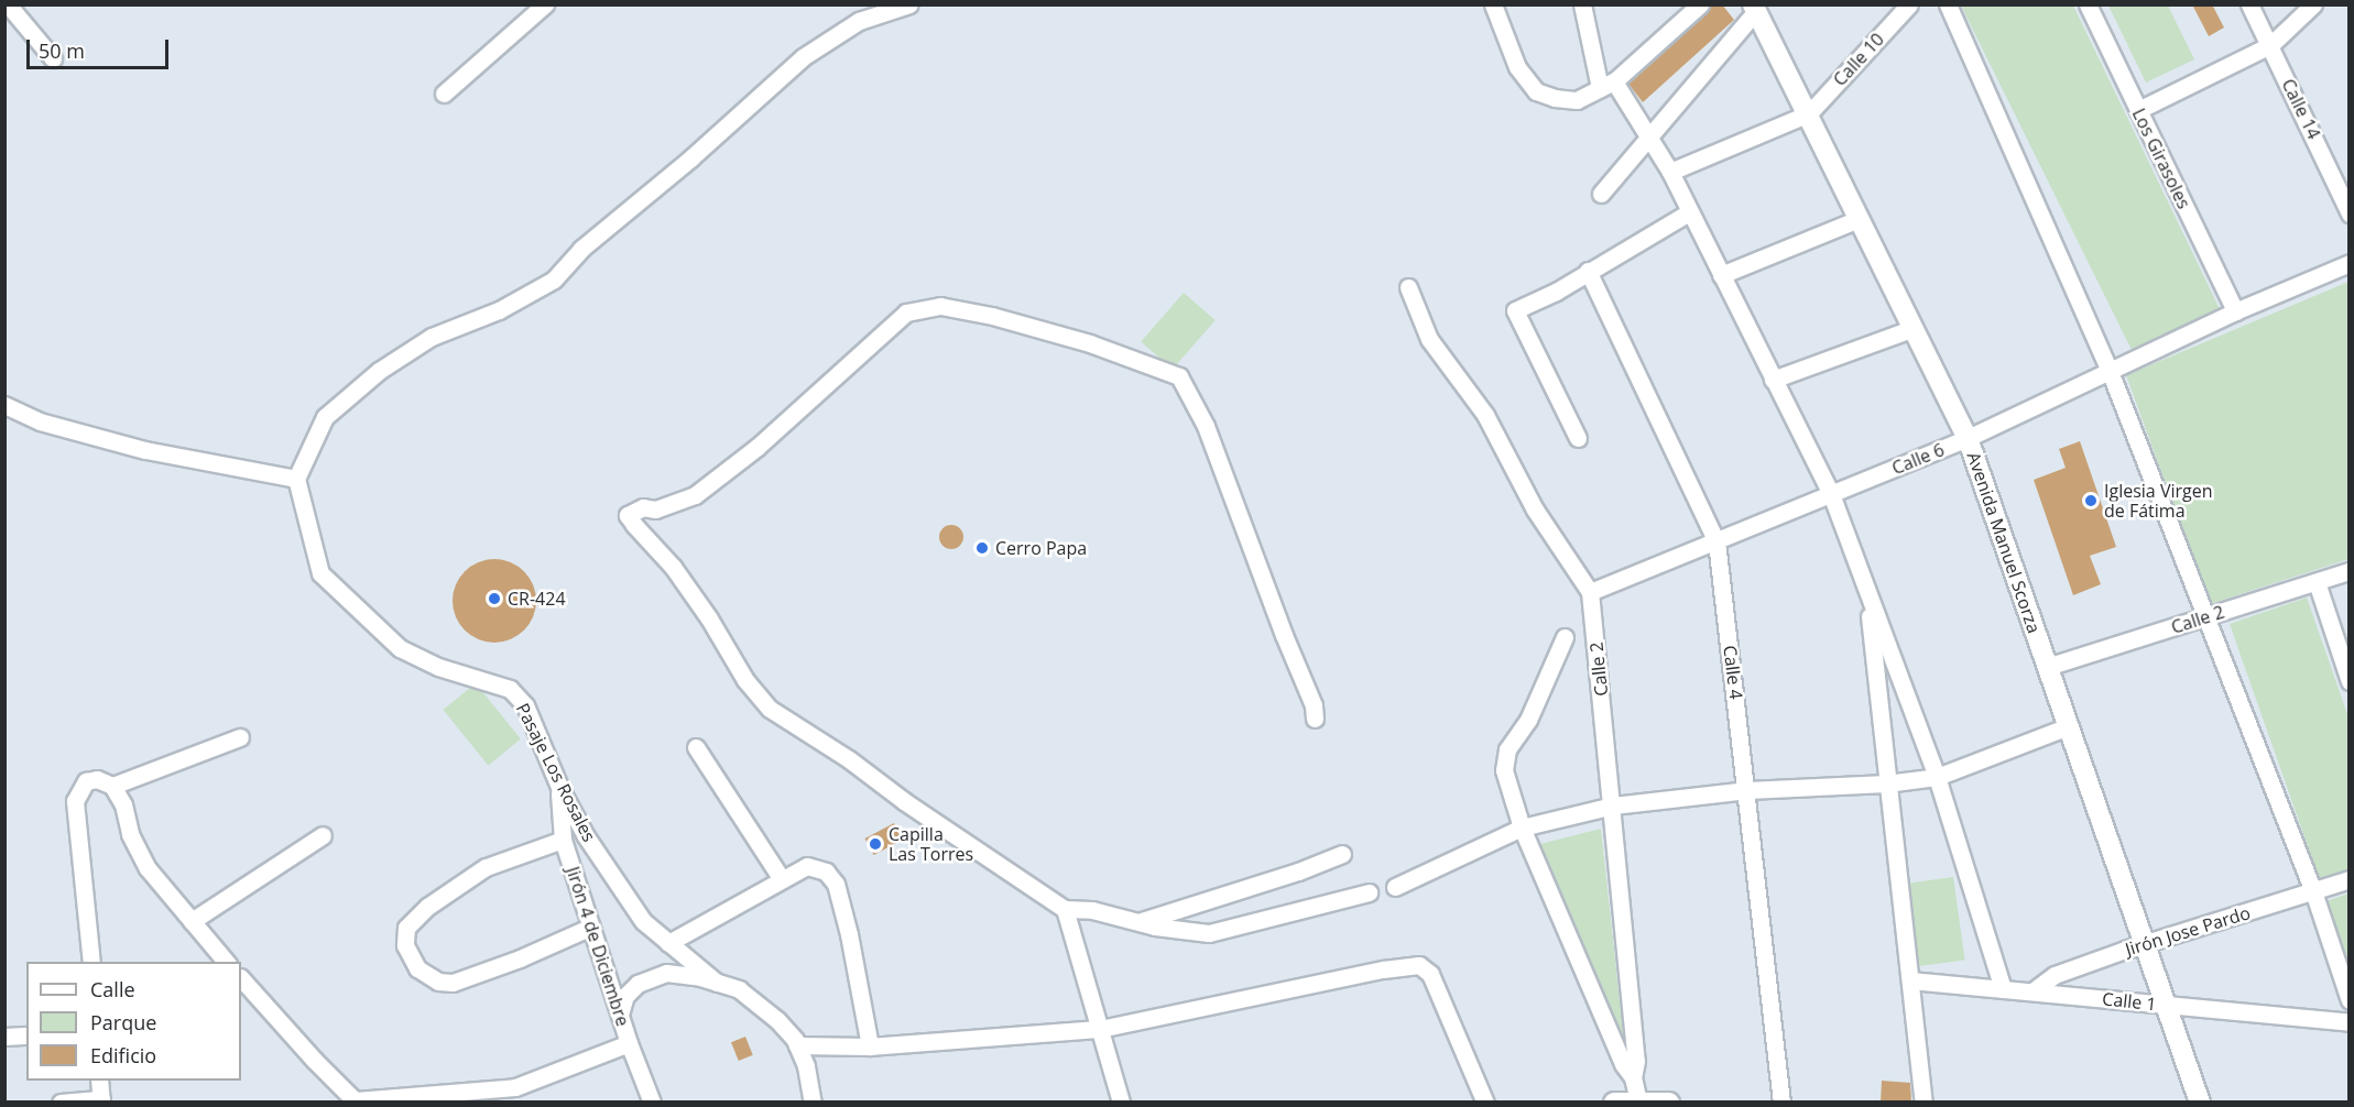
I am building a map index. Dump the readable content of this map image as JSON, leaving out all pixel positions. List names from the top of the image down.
{
  "streets": {
    "street": [
      "Calle 10",
      "Calle 14",
      "Los Girasoles",
      "Calle 6",
      "Avenida Manuel Scorza",
      "Calle 2",
      "Calle 4",
      "Pasaje Los Rosales",
      "Jirón Jose Pardo",
      "Jirón 4 de Diciembre",
      "Calle 1"
    ]
  },
  "crossings": [
    ["Calle 10", "Avenida Manuel Scorza"],
    ["Los Girasoles", "Calle 6"],
    ["Calle 6", "Avenida Manuel Scorza"],
    ["Calle 6", "Calle 2"],
    ["Calle 6", "Calle 4"],
    ["Avenida Manuel Scorza", "Calle 2"],
    ["Avenida Manuel Scorza", "Jirón Jose Pardo"],
    ["Avenida Manuel Scorza", "Calle 1"],
    ["Pasaje Los Rosales", "Jirón 4 de Diciembre"],
    ["Jirón Jose Pardo", "Calle 1"]
  ],
  "places": [
    "Iglesia Virgen de Fátima",
    "Cerro Papa",
    "CR-424",
    "Capilla Las Torres"
  ],
  "legend": ["Calle", "Parque", "Edificio"],
  "scale_bar": "50 m"
}
